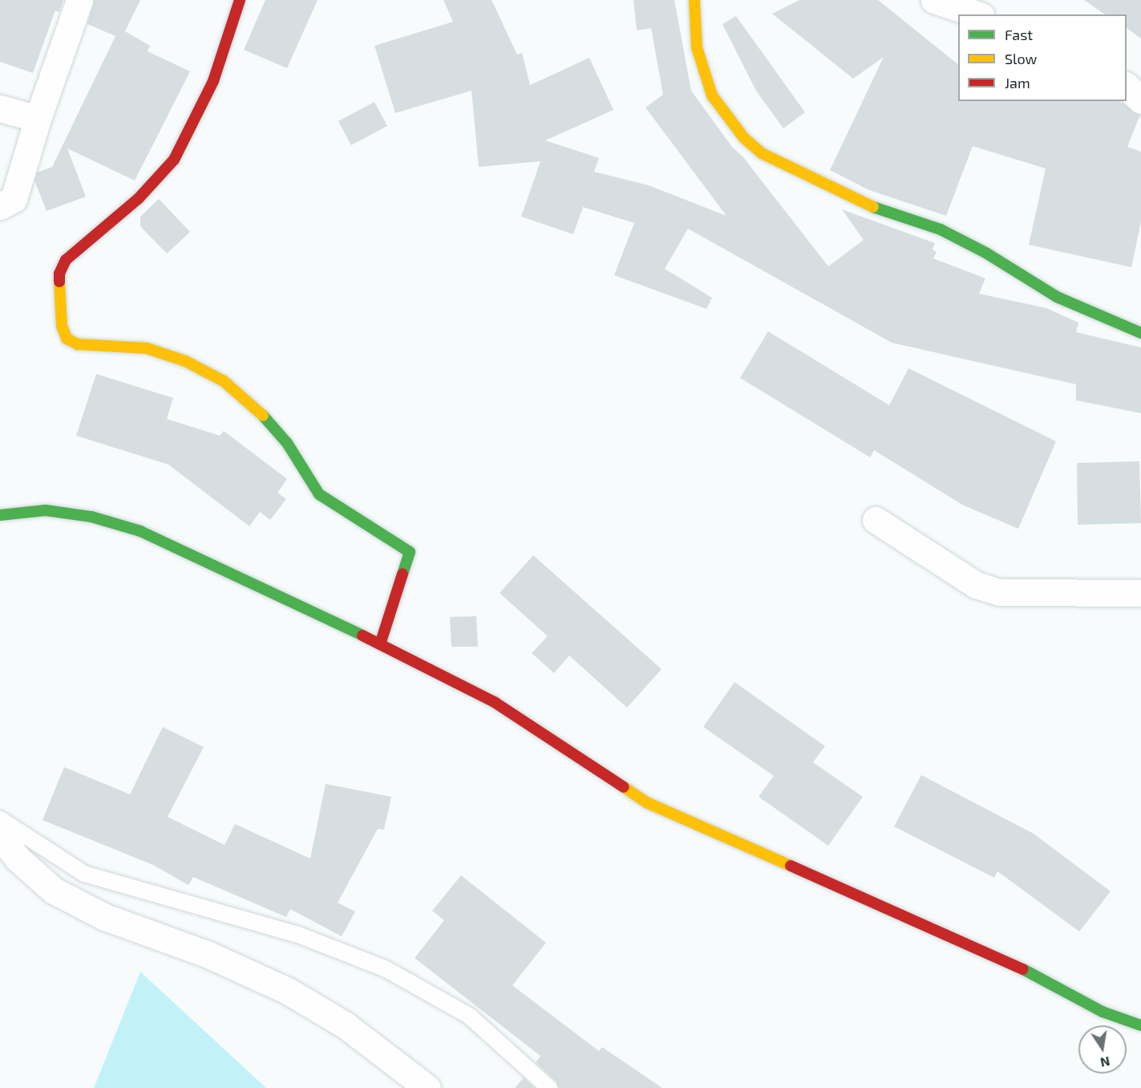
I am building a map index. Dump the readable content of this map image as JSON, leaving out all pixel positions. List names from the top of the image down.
{
  "legend": ["Fast", "Slow", "Jam"],
  "north": "bottom"
}
